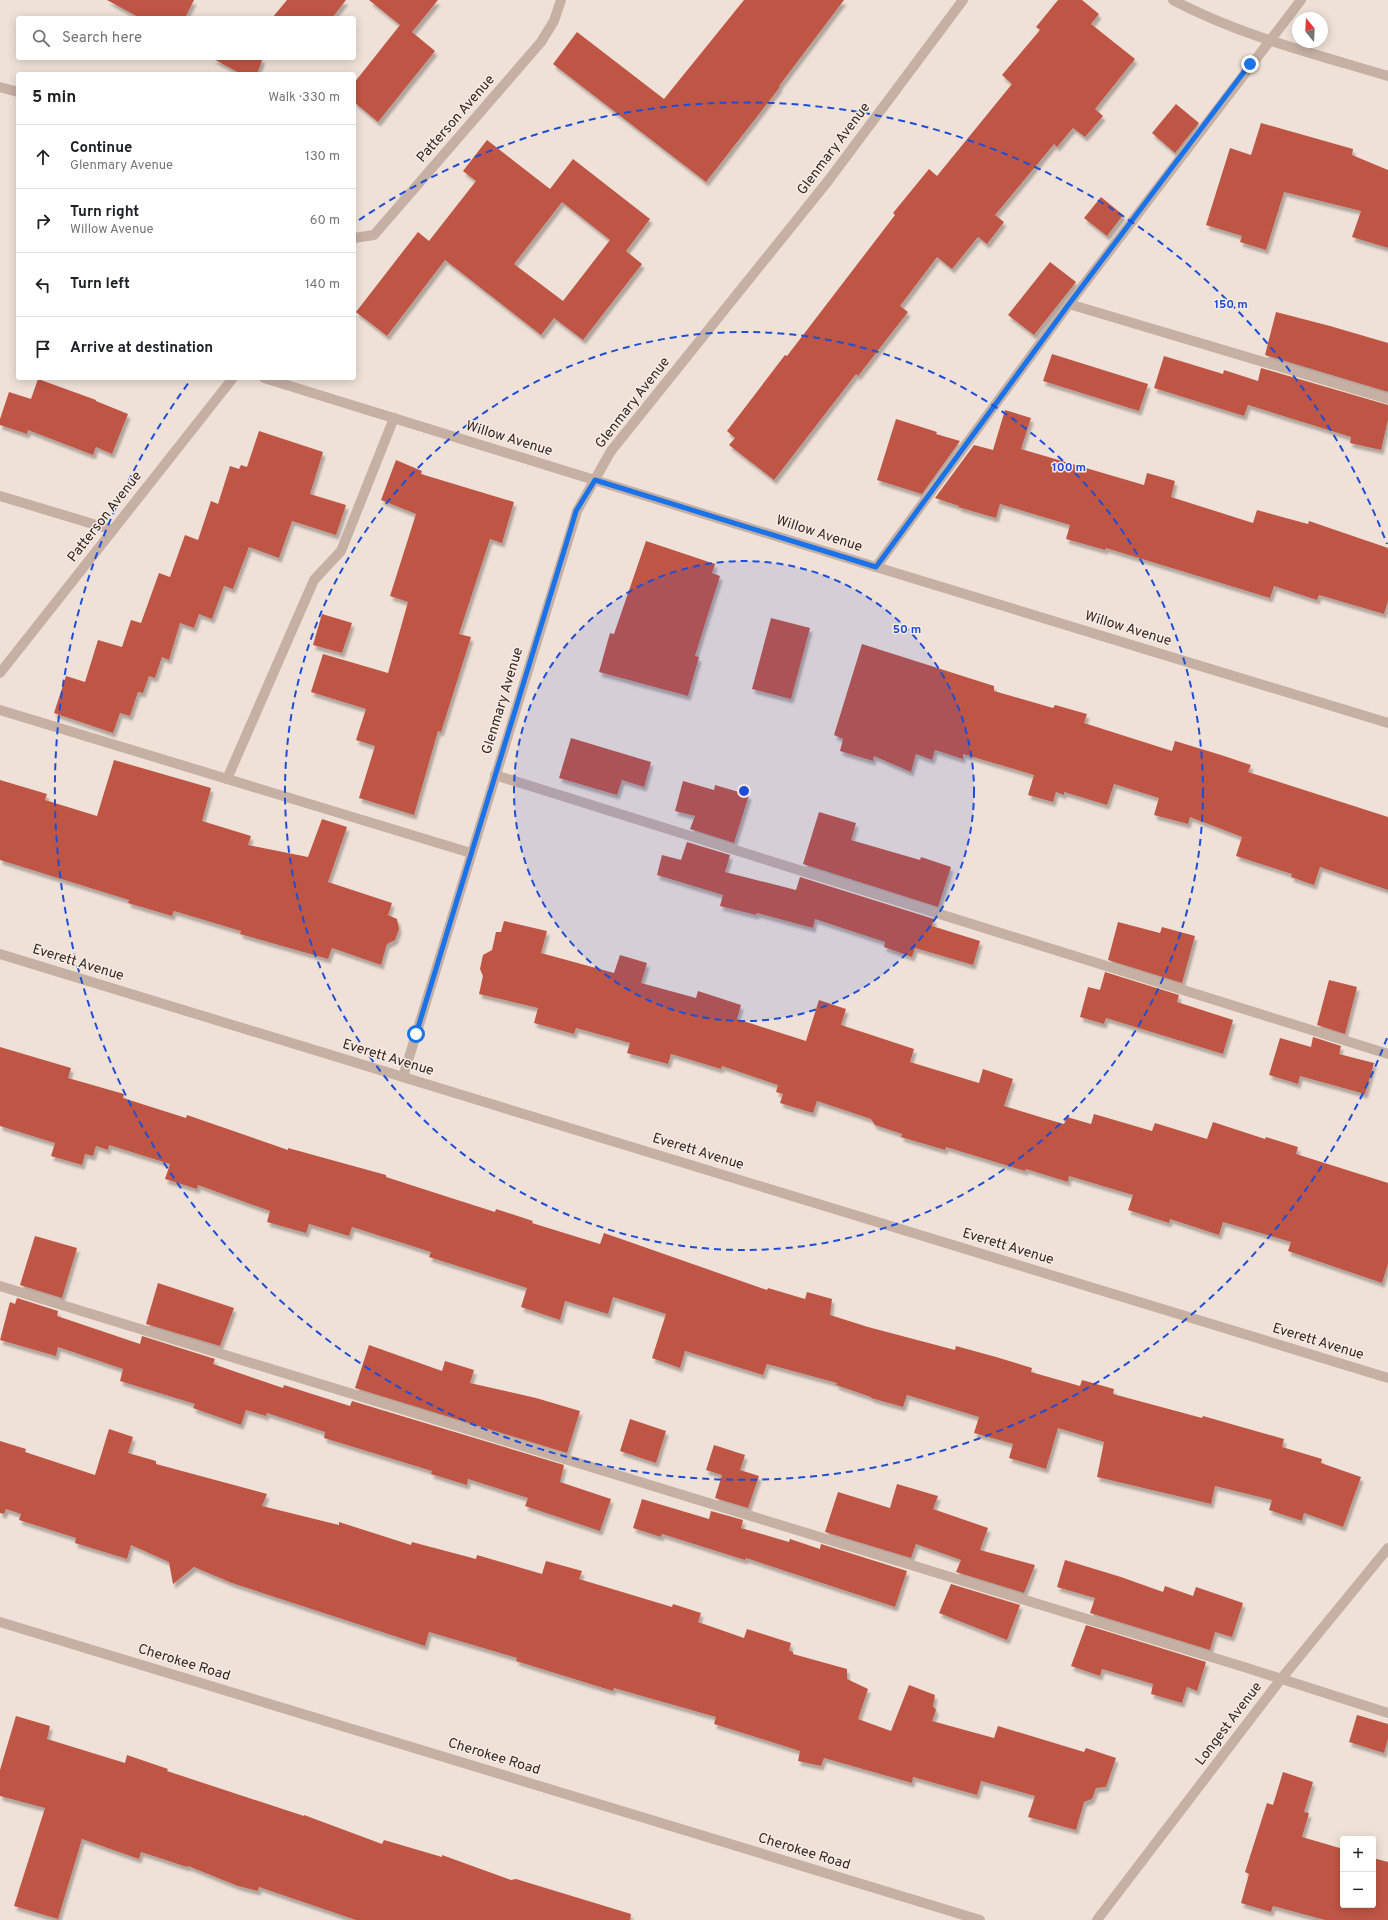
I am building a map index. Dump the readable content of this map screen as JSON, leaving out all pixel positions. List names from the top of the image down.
{
  "streets": {
    "street": [
      "Patterson Avenue",
      "Glenmary Avenue",
      "Willow Avenue",
      "Everett Avenue",
      "Cherokee Road",
      "Longest Avenue"
    ]
  },
  "crossings": [
    ["Glenmary Avenue", "Willow Avenue"],
    ["Glenmary Avenue", "Everett Avenue"]
  ],
  "north": "top",
  "page": {
    "search": "Search here",
    "heading": ["5 min", "Walk · 330 m"],
    "list": [
      ["Continue", "Glenmary Avenue", "130 m"],
      ["Turn right", "Willow Avenue", "60 m"],
      ["Turn left", "140 m"],
      "Arrive at destination"
    ],
    "map_buttons": ["+", "−"]
  },
  "rings": ["150 m", "100 m", "50 m"]
}
